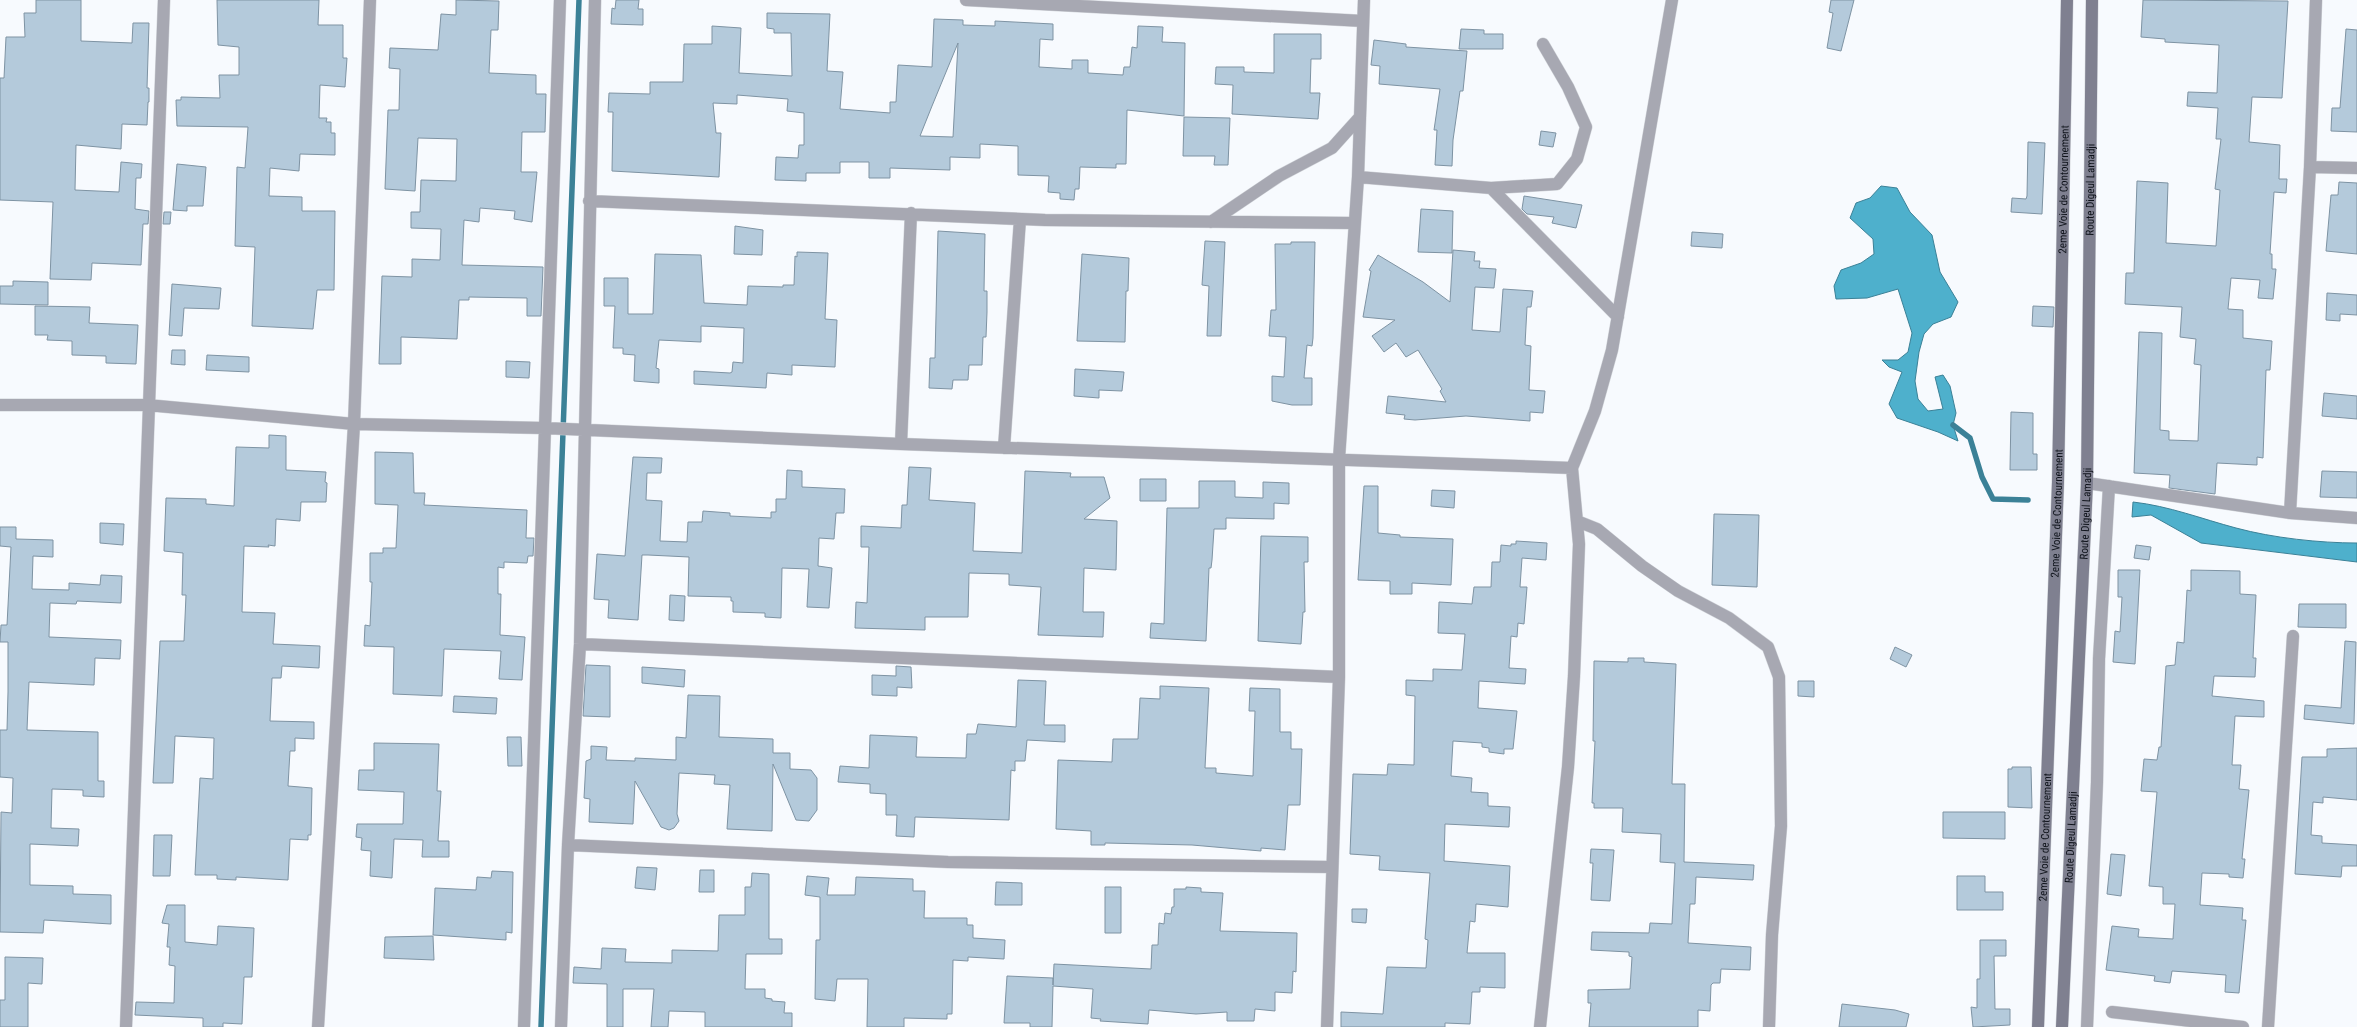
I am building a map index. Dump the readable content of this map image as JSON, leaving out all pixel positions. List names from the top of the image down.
{
  "streets": {
    "main road": ["2eme Voie de Contournement", "Route Digeul Lamadji"]
  }
}
